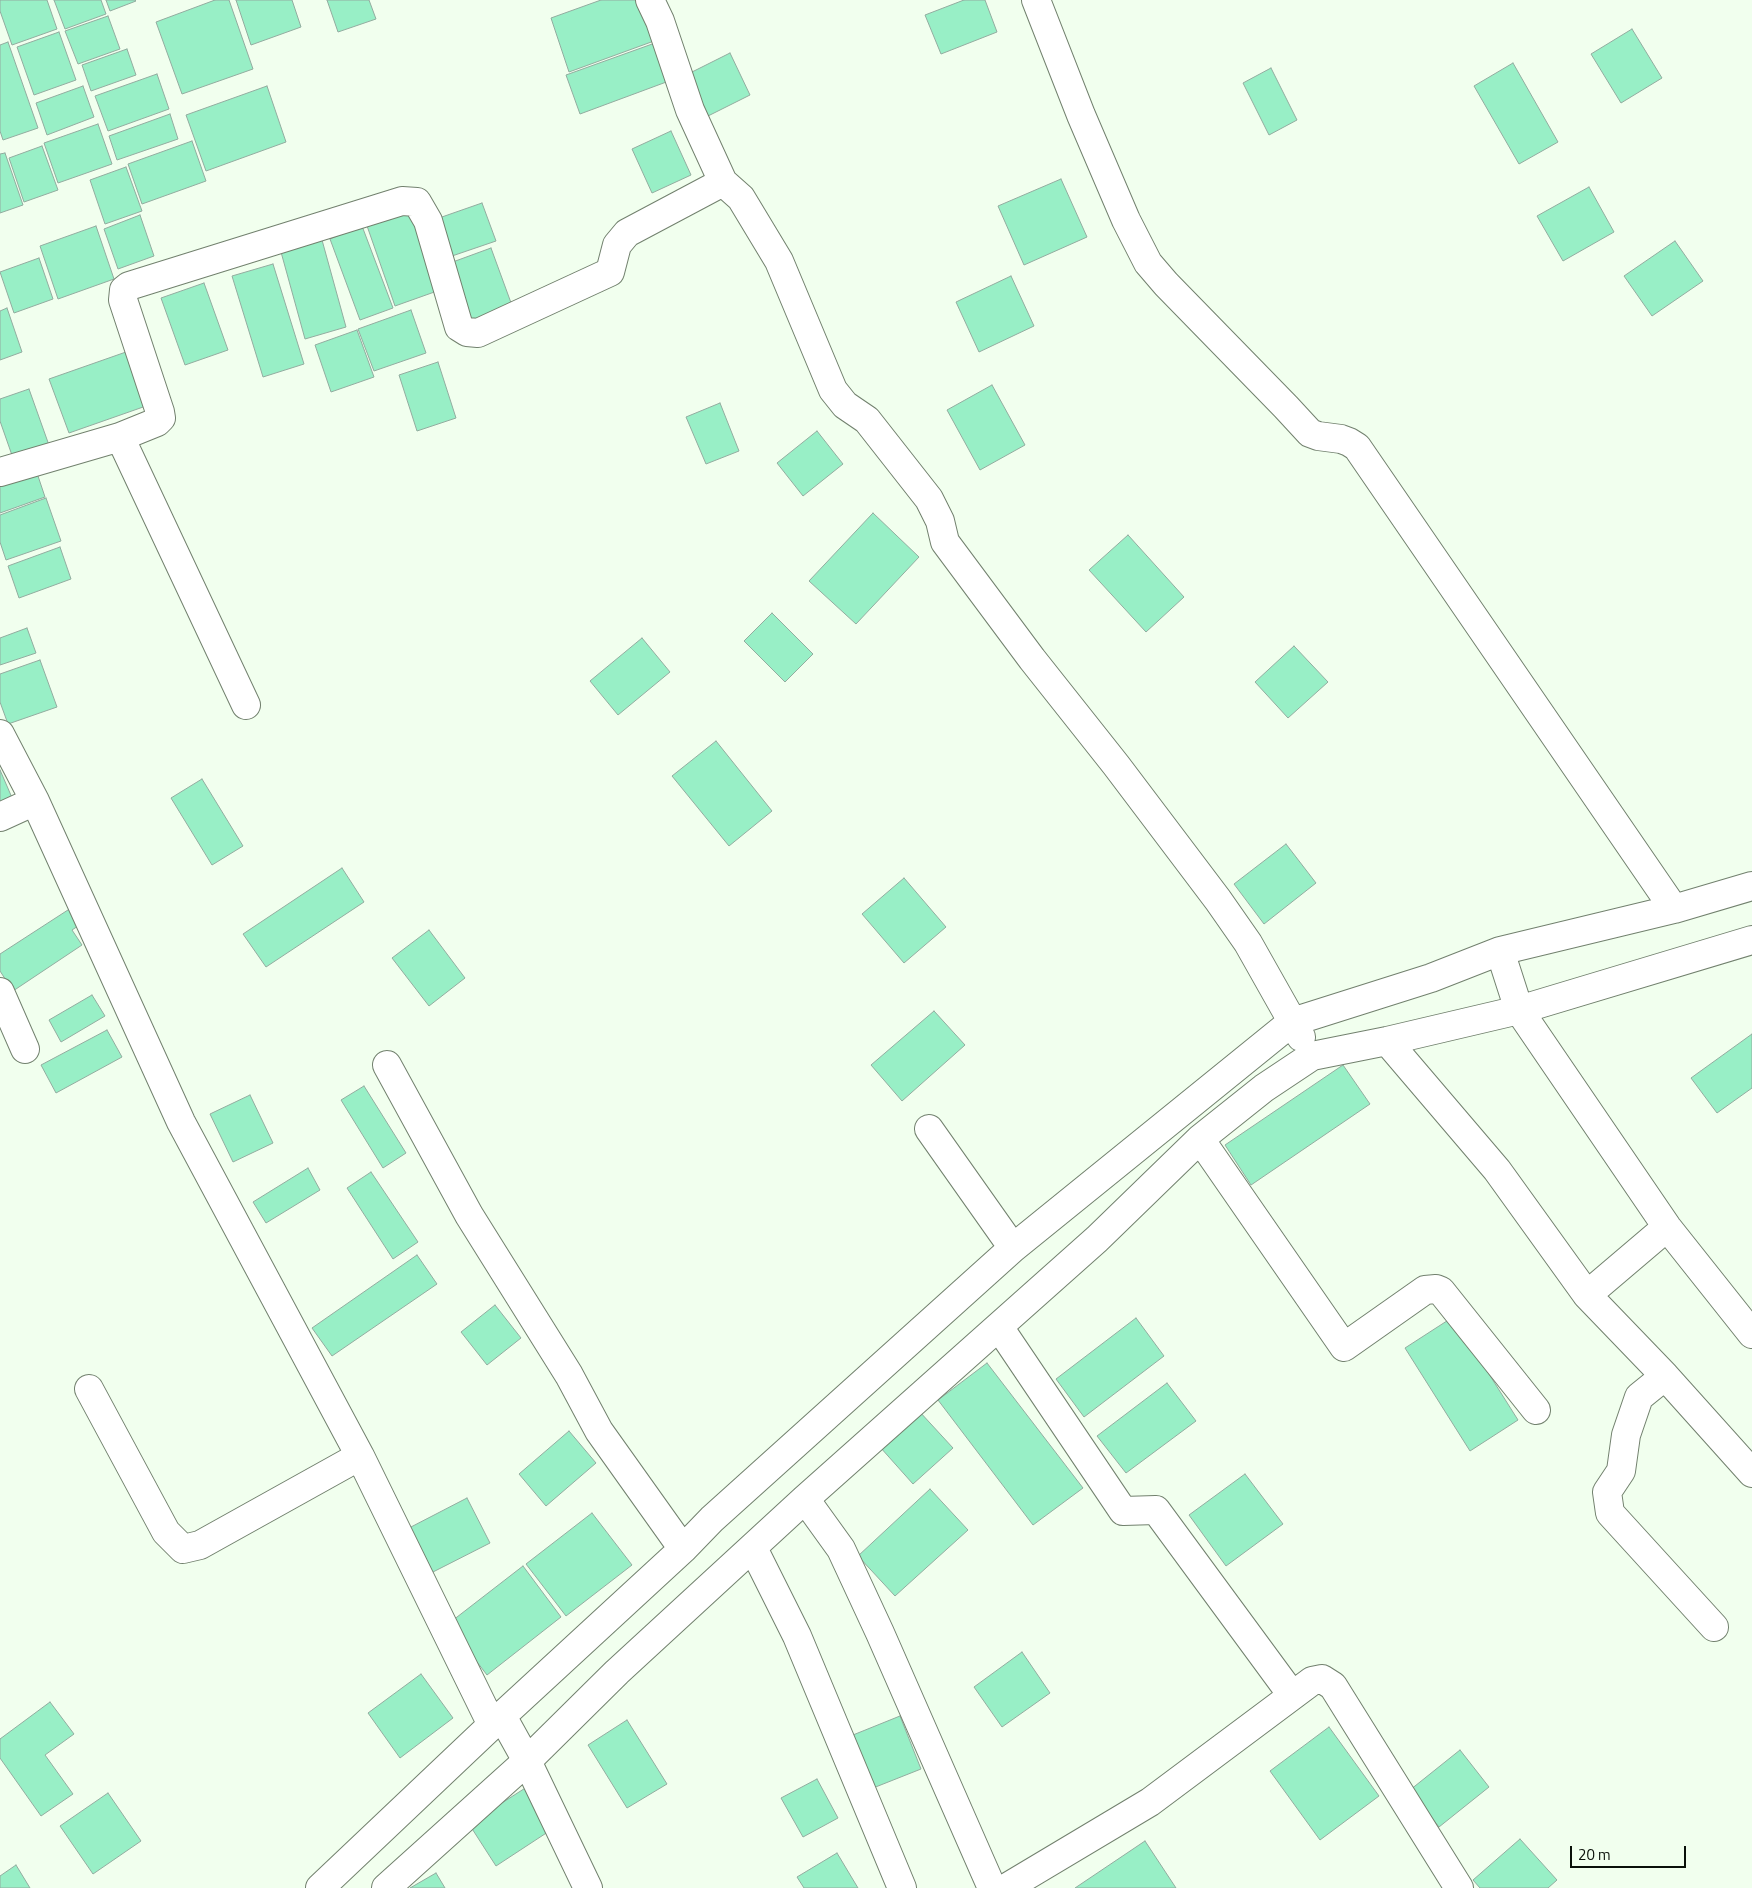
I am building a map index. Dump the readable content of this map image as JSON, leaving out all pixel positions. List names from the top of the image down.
{
  "scale_bar": "20 m"
}
